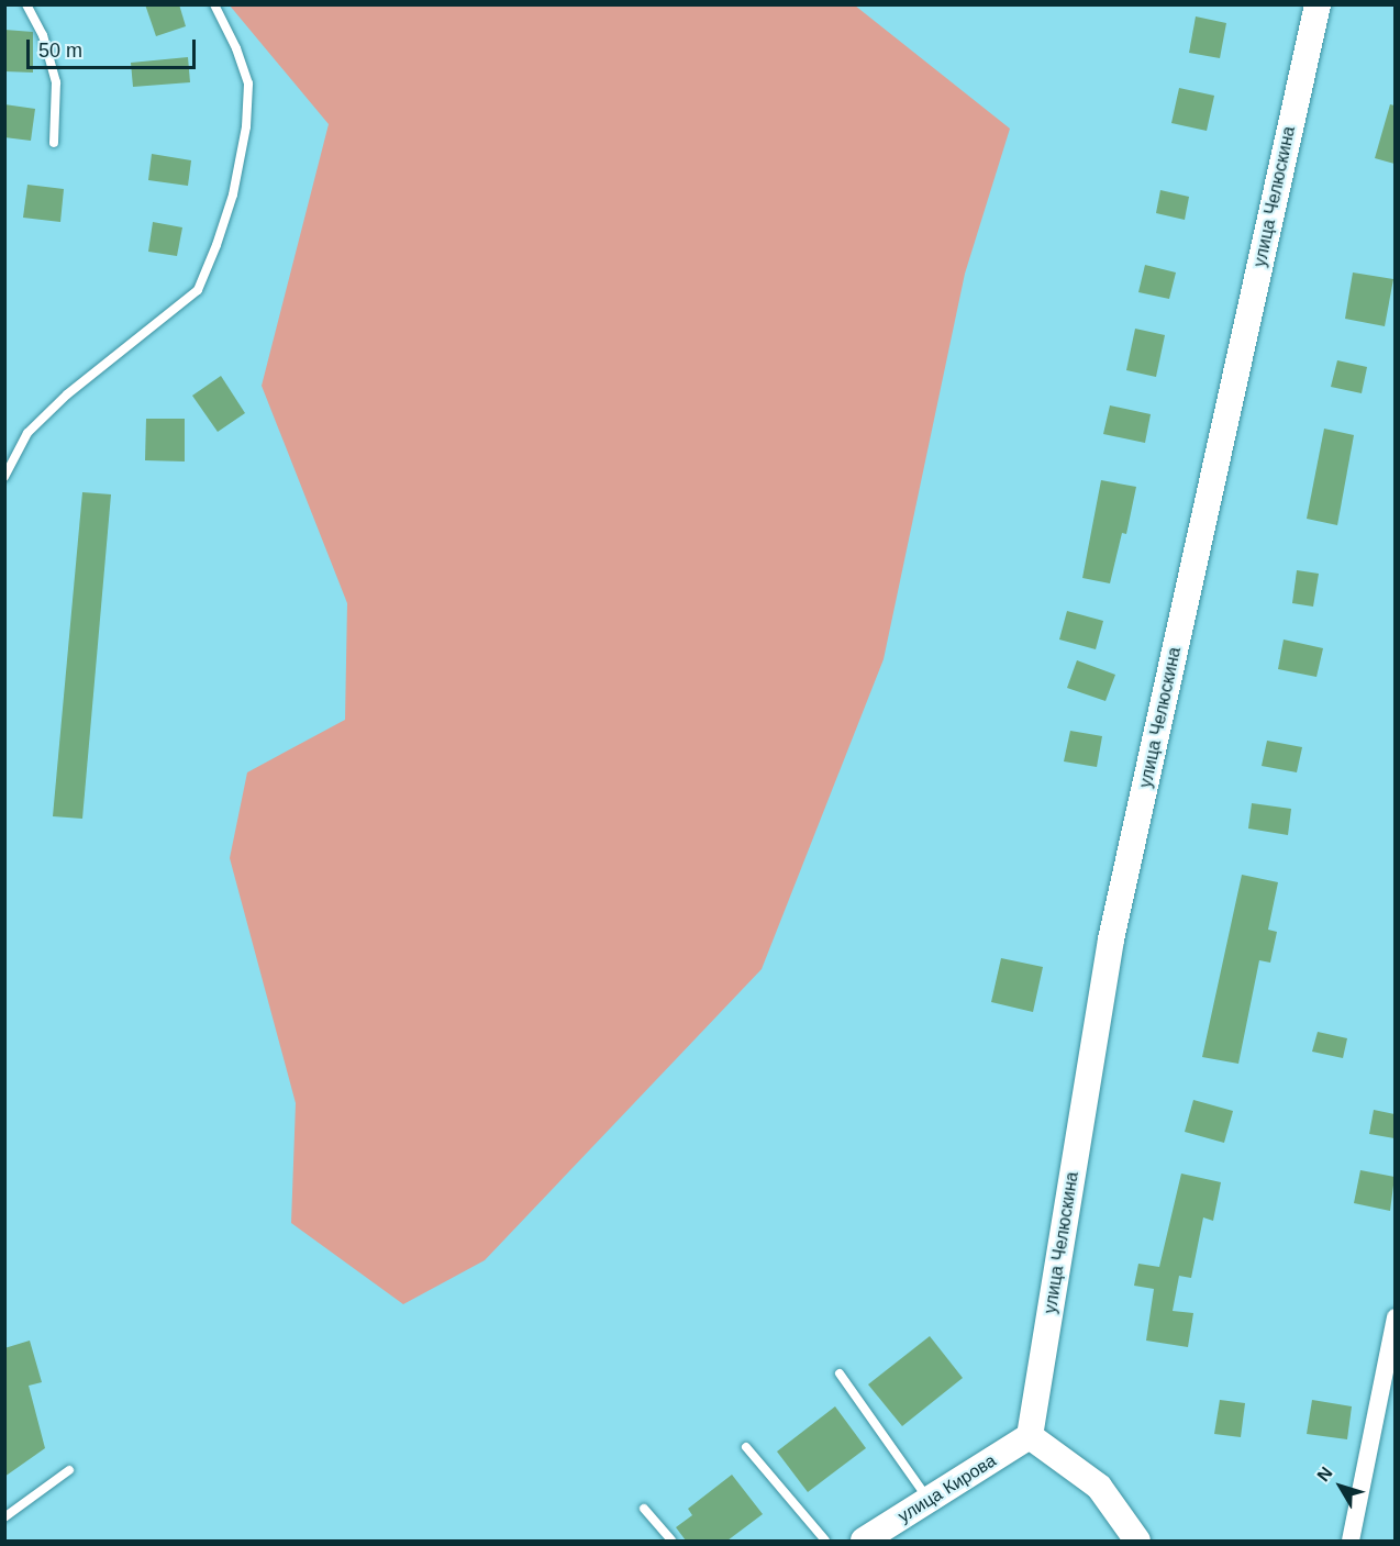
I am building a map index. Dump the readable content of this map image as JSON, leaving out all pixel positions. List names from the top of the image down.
{
  "streets": {
    "street": ["улица Челюскина", "улица Кирова"]
  },
  "crossings": [
    ["улица Челюскина", "улица Кирова"]
  ],
  "scale_bar": "50 m",
  "north": "top left"
}
